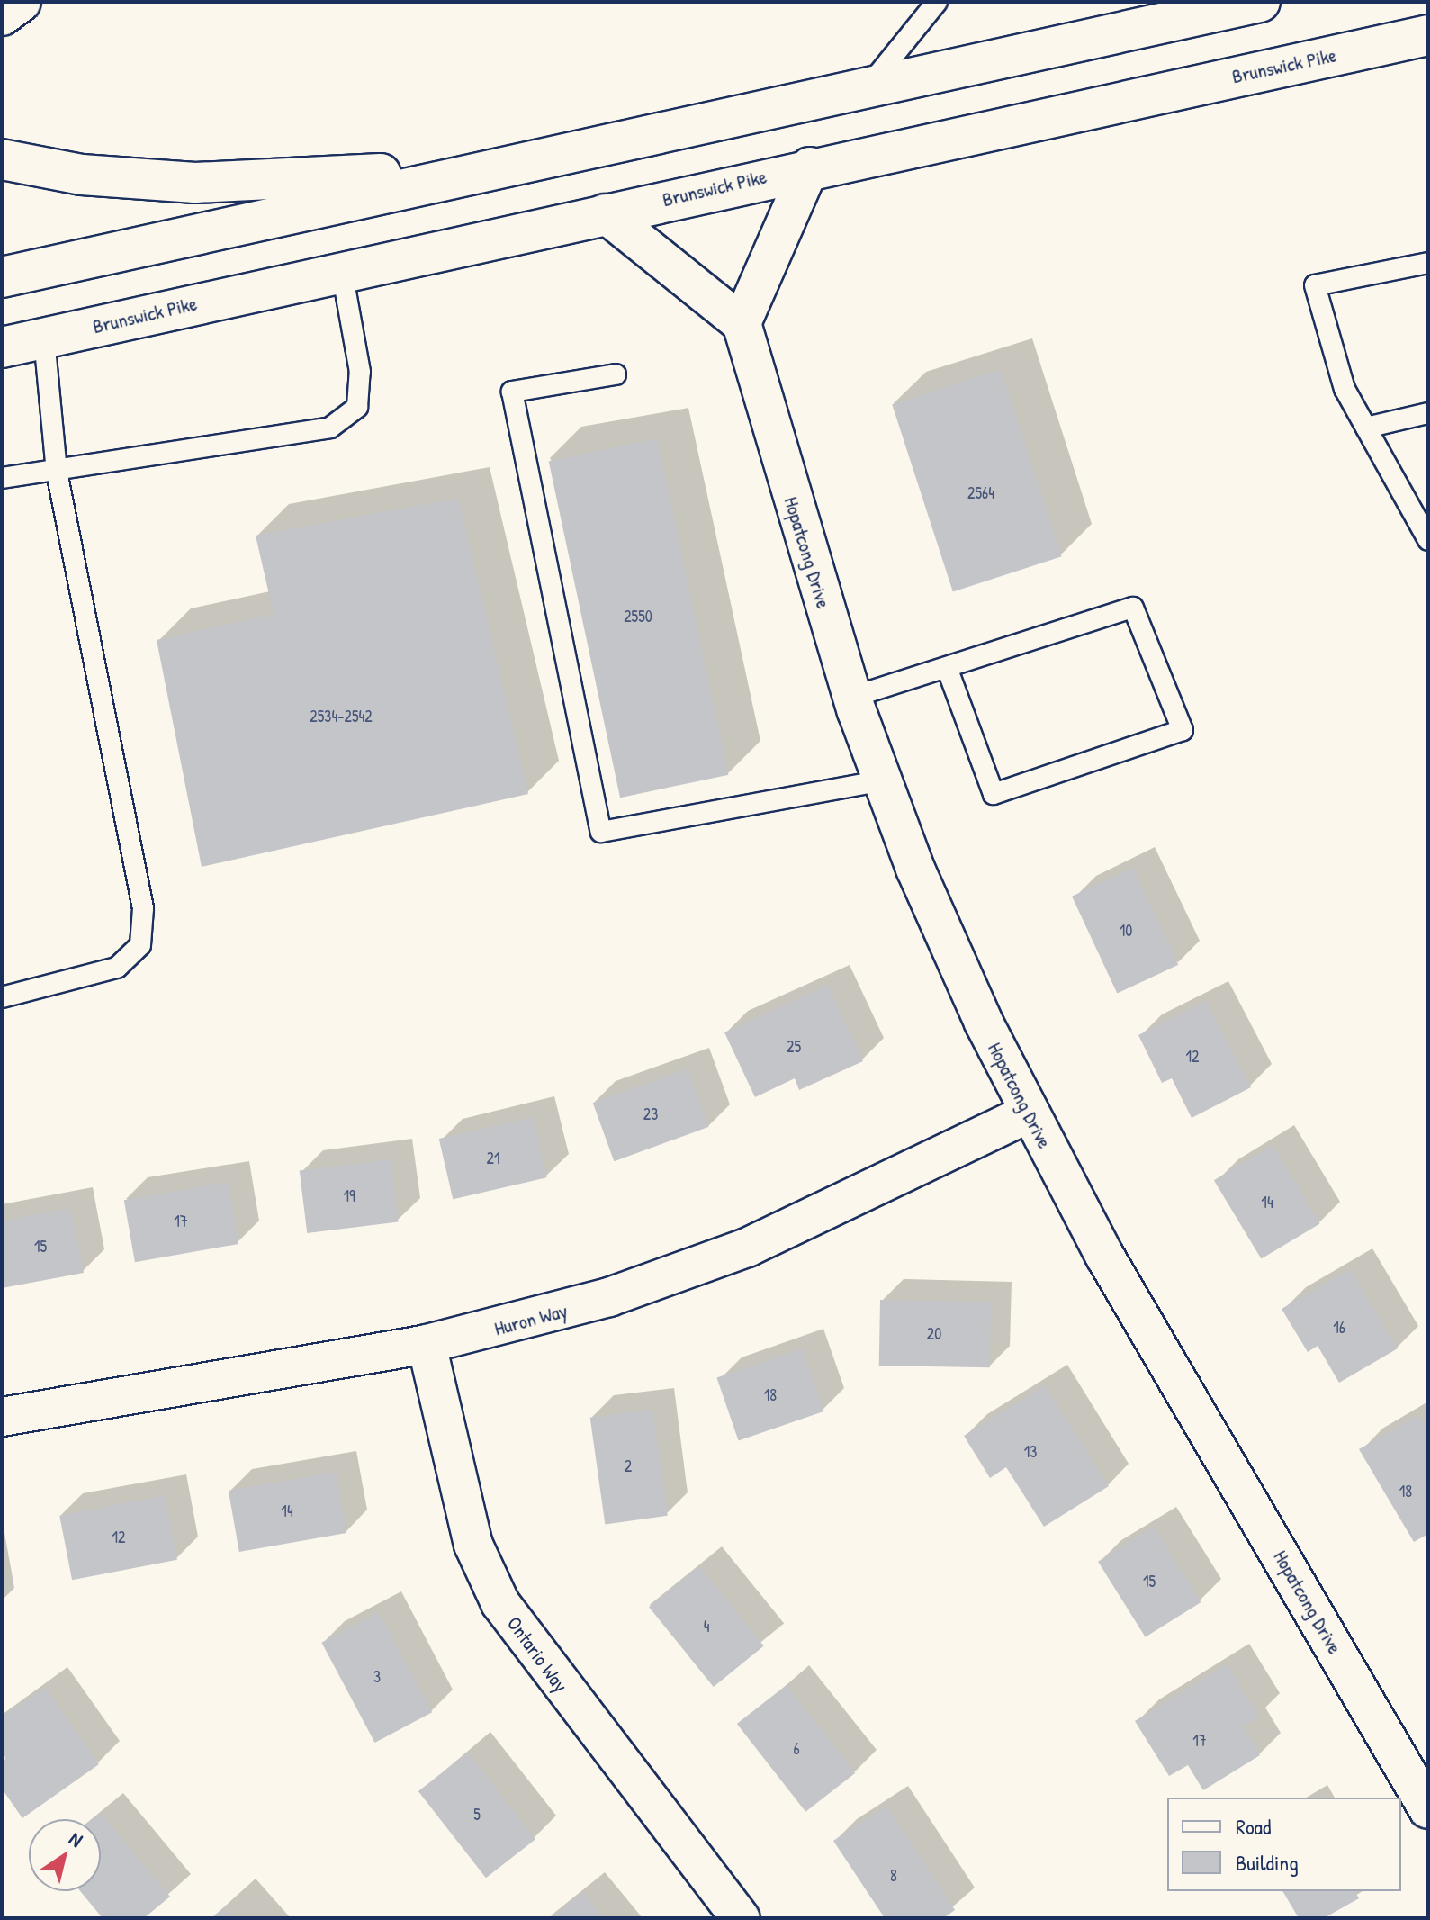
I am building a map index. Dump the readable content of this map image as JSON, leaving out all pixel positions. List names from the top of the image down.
{
  "streets": {
    "main road": ["Brunswick Pike"],
    "street": ["Hopatcong Drive", "Huron Way", "Ontario Way"]
  },
  "crossings": [
    ["Hopatcong Drive", "Huron Way"],
    ["Huron Way", "Ontario Way"]
  ],
  "house_numbers": [
    "2564",
    "2550",
    "2534-2542",
    "10",
    "25",
    "12",
    "23",
    "21",
    "19",
    "14",
    "17",
    "15",
    "16",
    "20",
    "18",
    "13",
    "2",
    "18",
    "14",
    "12",
    "15",
    "4",
    "3",
    "17",
    "6",
    "5",
    "8"
  ],
  "legend": ["Road", "Building"],
  "north": "top right"
}
